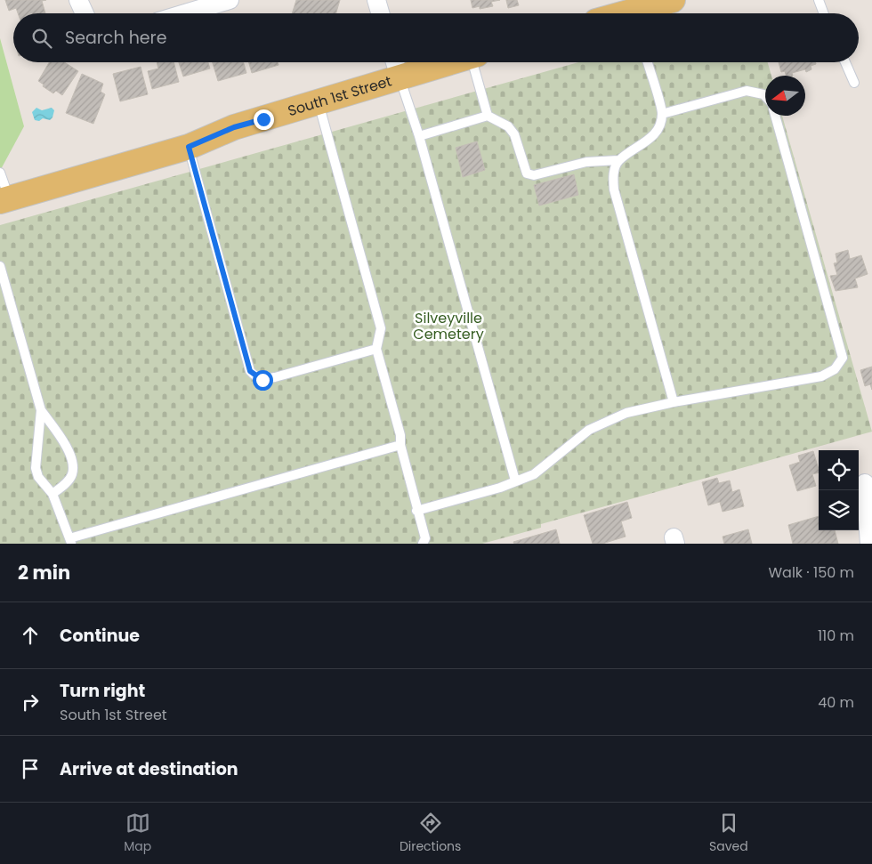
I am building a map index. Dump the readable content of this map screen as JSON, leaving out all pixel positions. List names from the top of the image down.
{
  "streets": {
    "main road": ["South 1st Street"]
  },
  "parks": ["Silveyville Cemetery"],
  "north": "left",
  "page": {
    "search": "Search here",
    "heading": ["2 min", "Walk · 150 m"],
    "list": [
      ["Continue", "110 m"],
      ["Turn right", "South 1st Street", "40 m"],
      "Arrive at destination"
    ],
    "nav": ["Map", "Directions", "Saved"]
  }
}
